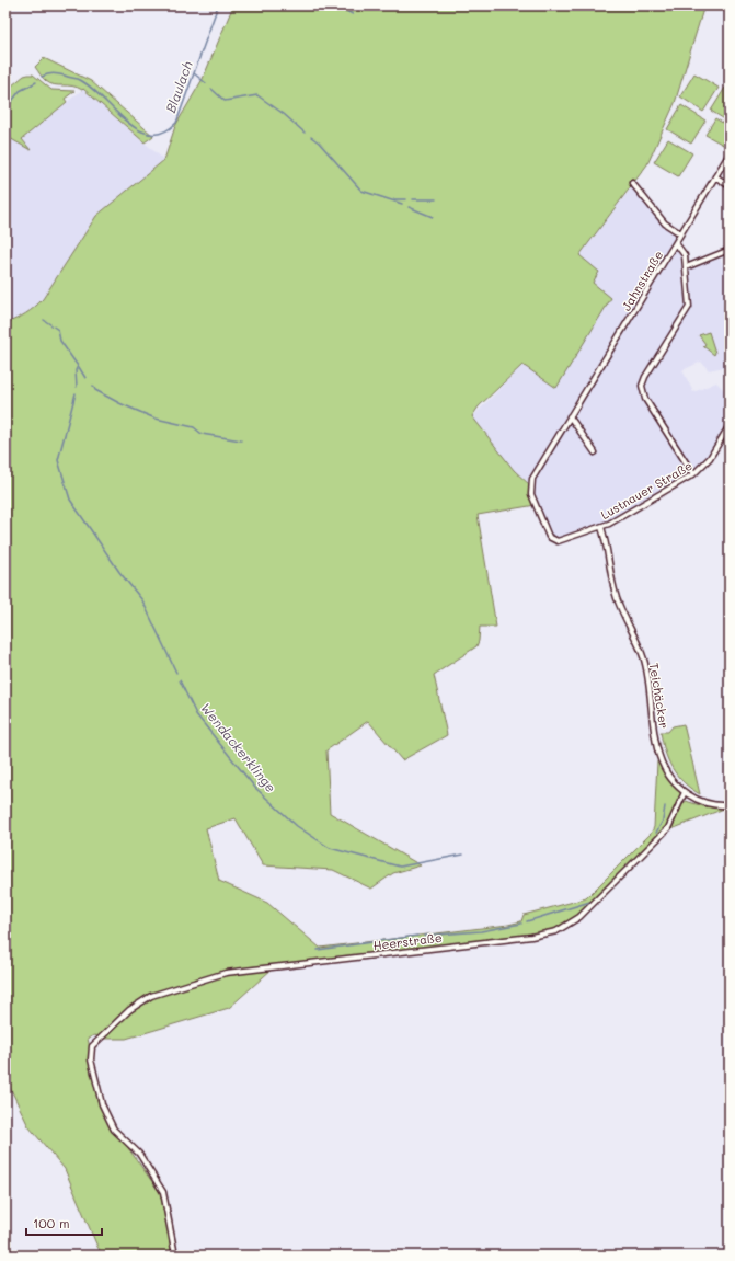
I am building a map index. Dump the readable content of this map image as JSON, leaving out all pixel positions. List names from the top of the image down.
{
  "streets": {
    "street": [
      "Jahnstraße",
      "Lustnauer Straße",
      "Teichäcker",
      "Heerstraße"
    ]
  },
  "crossings": [
    ["Jahnstraße", "Lustnauer Straße"],
    ["Lustnauer Straße", "Teichäcker"],
    ["Teichäcker", "Heerstraße"]
  ],
  "water": ["Blaulach", "Wendackerklinge"],
  "scale_bar": "100 m"
}
